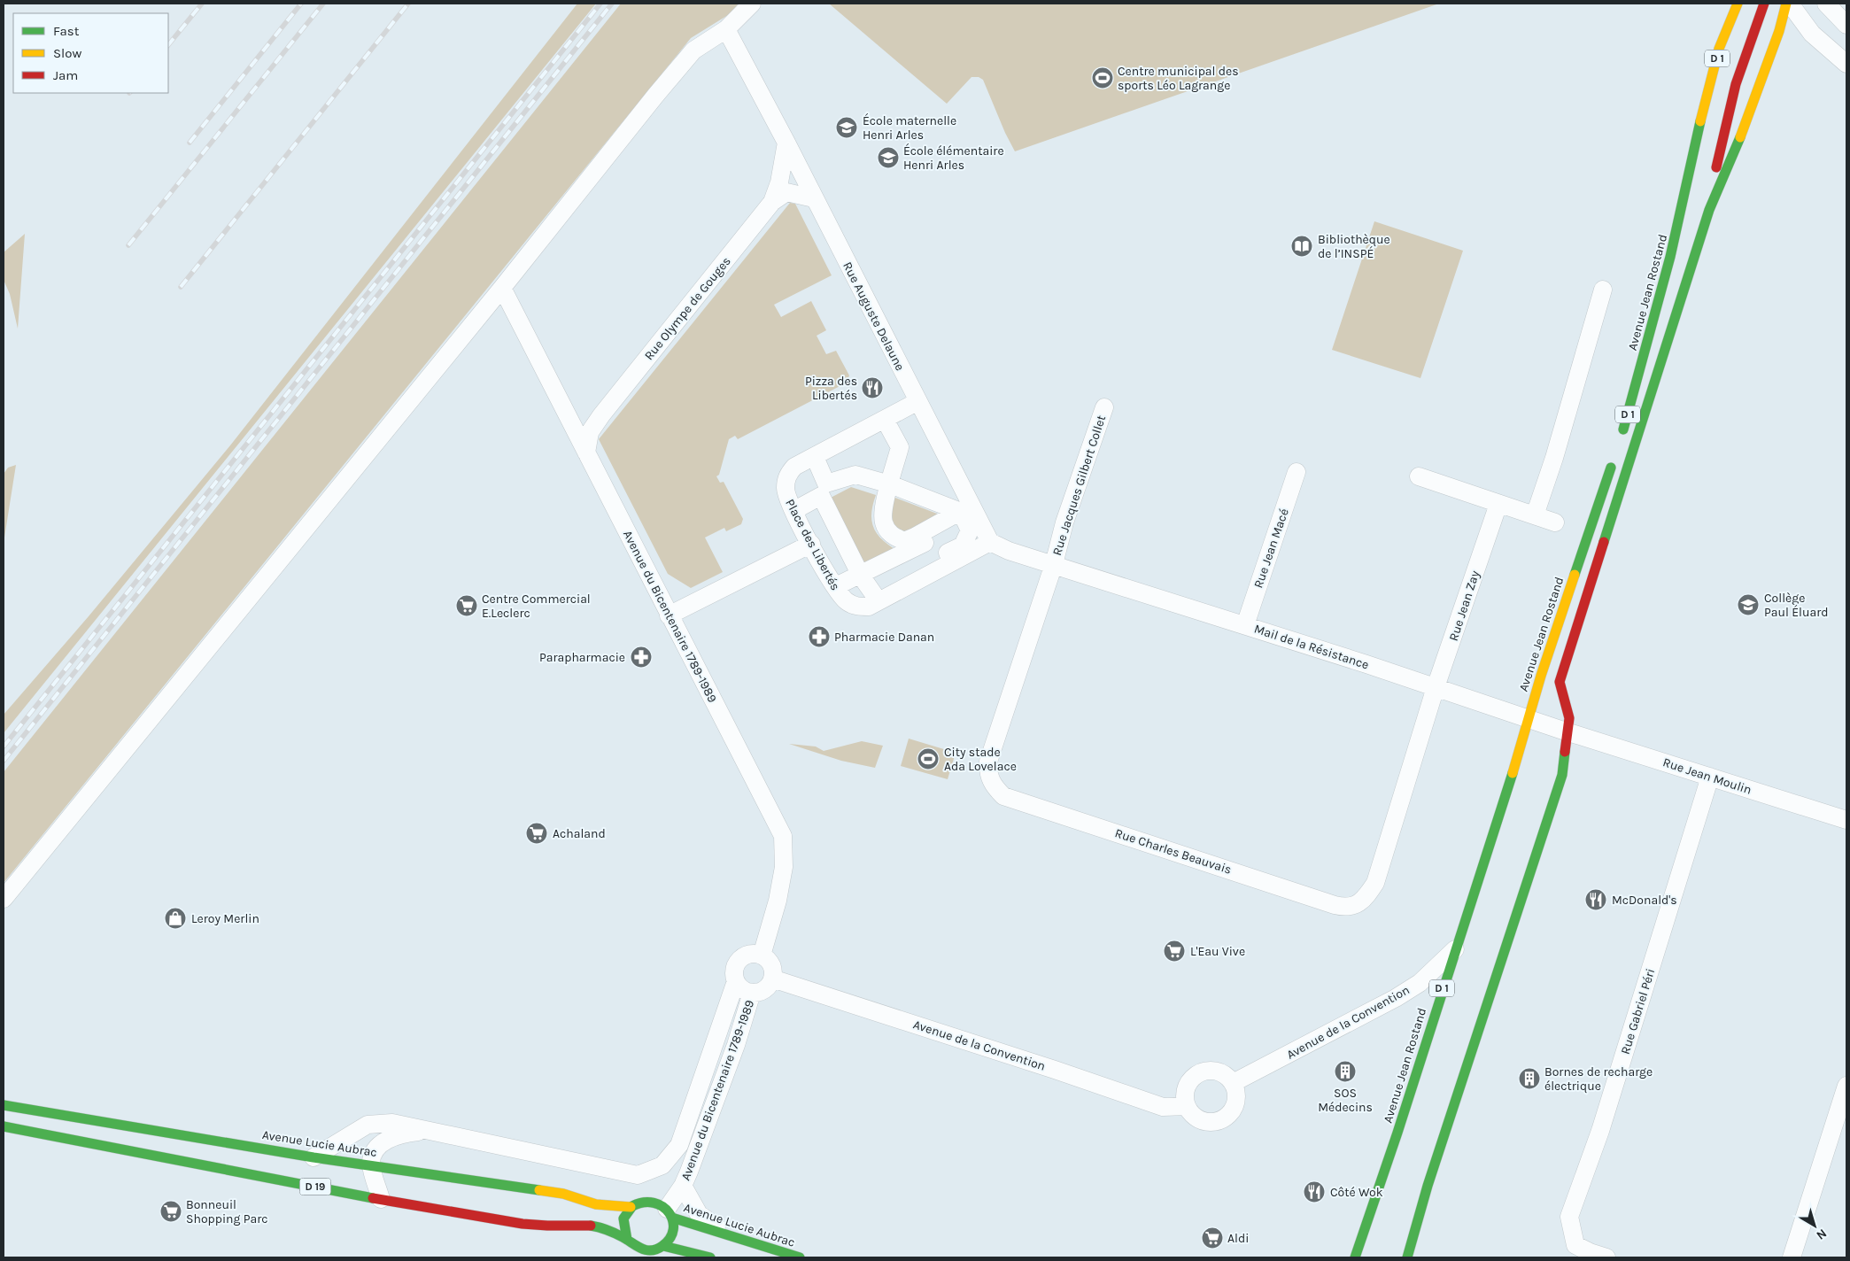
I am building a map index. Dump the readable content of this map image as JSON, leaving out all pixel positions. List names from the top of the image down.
{
  "streets": {
    "main road": [
      "D 1",
      "Avenue Jean Rostand",
      "Avenue Lucie Aubrac",
      "D 19"
    ],
    "street": [
      "Rue Olympe de Gouges",
      "Rue Auguste Delaune",
      "Rue Jacques Gilbert Collet",
      "Place des Libertés",
      "Rue Jean Macé",
      "Rue Jean Zay",
      "Avenue du Bicentenaire 1789-1989",
      "Mail de la Résistance",
      "Rue Jean Moulin",
      "Rue Charles Beauvais",
      "Rue Gabriel Péri",
      "Avenue de la Convention"
    ]
  },
  "crossings": [
    ["D 1", "Mail de la Résistance"],
    ["D 1", "Rue Jean Moulin"],
    ["Avenue Jean Rostand", "Mail de la Résistance"],
    ["Avenue Jean Rostand", "Avenue de la Convention"],
    ["Rue Olympe de Gouges", "Rue Auguste Delaune"],
    ["Rue Olympe de Gouges", "Avenue du Bicentenaire 1789-1989"],
    ["Rue Auguste Delaune", "Place des Libertés"],
    ["Rue Jacques Gilbert Collet", "Mail de la Résistance"],
    ["Rue Jacques Gilbert Collet", "Rue Charles Beauvais"],
    ["Rue Jean Macé", "Mail de la Résistance"],
    ["Rue Jean Zay", "Mail de la Résistance"],
    ["Rue Jean Zay", "Rue Charles Beauvais"],
    ["Avenue du Bicentenaire 1789-1989", "Avenue de la Convention"],
    ["Avenue du Bicentenaire 1789-1989", "Avenue Lucie Aubrac"],
    ["Avenue du Bicentenaire 1789-1989", "D 19"],
    ["Mail de la Résistance", "Rue Jean Moulin"],
    ["Mail de la Résistance", "Rue Charles Beauvais"],
    ["Rue Jean Moulin", "Rue Gabriel Péri"],
    ["Avenue Lucie Aubrac", "D 19"]
  ],
  "places": {
    "sports": ["Centre municipal des sports Léo Lagrange", "City stade Ada Lovelace"],
    "school or university": ["École maternelle Henri Arles", "École élémentaire Henri Arles", "Collège Paul Éluard"],
    "library": ["Bibliothèque de l’INSPÉ"],
    "restaurant": ["Pizza des Libertés", "McDonald's", "Côté Wok"],
    "supermarket": [
      "Centre Commercial E.Leclerc",
      "Achaland",
      "L'Eau Vive",
      "Bonneuil Shopping Parc",
      "Aldi"
    ],
    "pharmacy": ["Pharmacie Danan", "Parapharmacie"],
    "shop": ["Leroy Merlin"],
    "building": ["SOS Médecins", "Bornes de recharge électrique"]
  },
  "legend": ["Fast", "Slow", "Jam"],
  "north": "bottom right"
}
